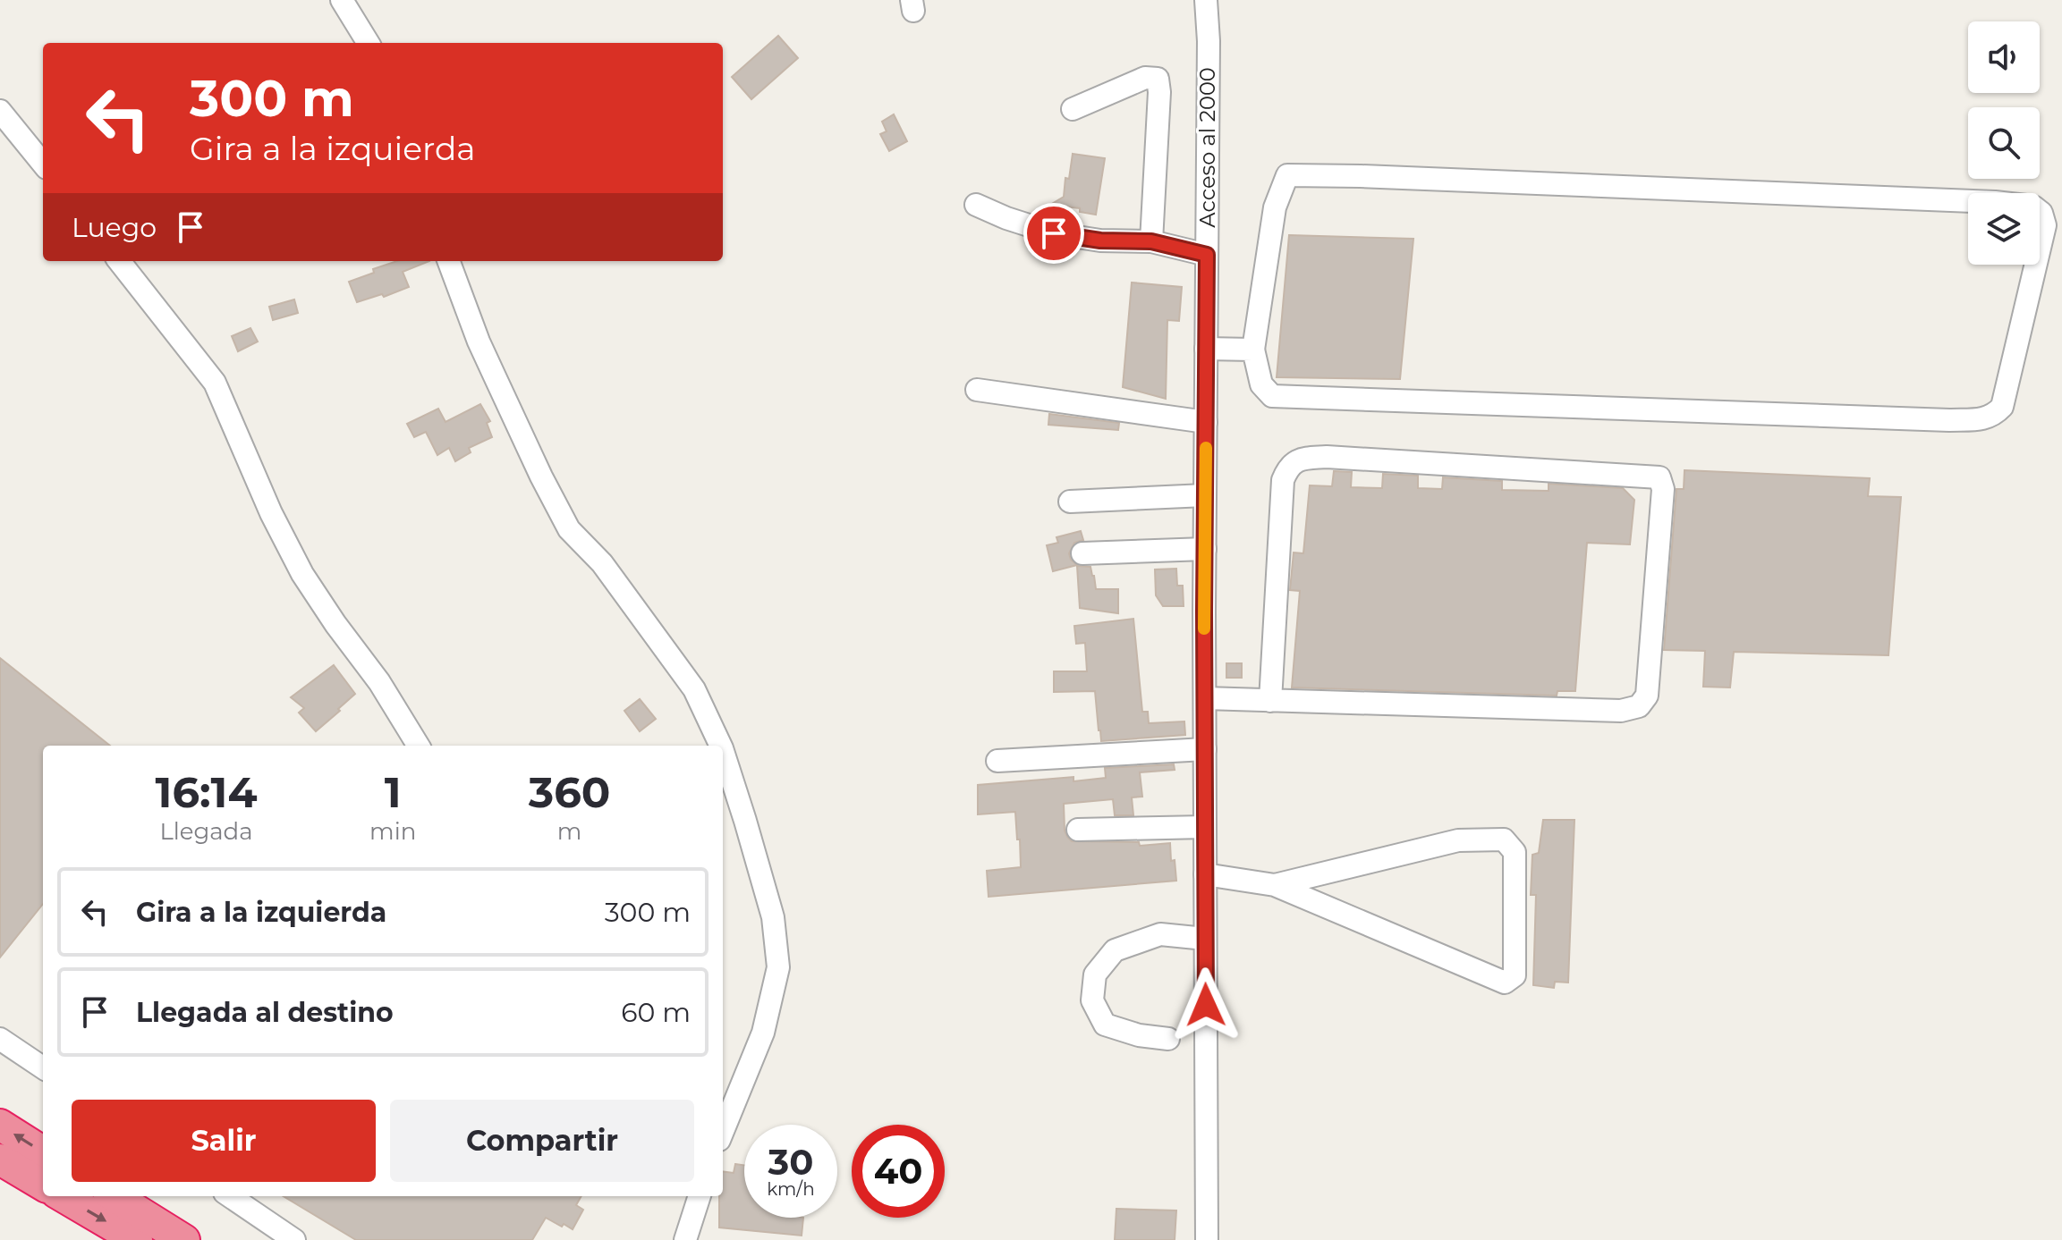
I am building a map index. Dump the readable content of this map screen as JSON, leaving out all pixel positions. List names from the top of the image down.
{
  "streets": {
    "street": ["Acceso al 2000"]
  },
  "page": {
    "turn": ["300 m", "Gira a la izquierda"],
    "then": "Luego",
    "eta": [
      "16:14",
      "Llegada",
      "1",
      "min",
      "360",
      "m"
    ],
    "list": [
      {
        "name": "Gira a la izquierda",
        "value": "300 m"
      },
      {
        "name": "Llegada al destino",
        "value": "60 m"
      }
    ],
    "buttons": ["Salir", "Compartir"],
    "speed": "30 km/h",
    "limit": "40"
  }
}
